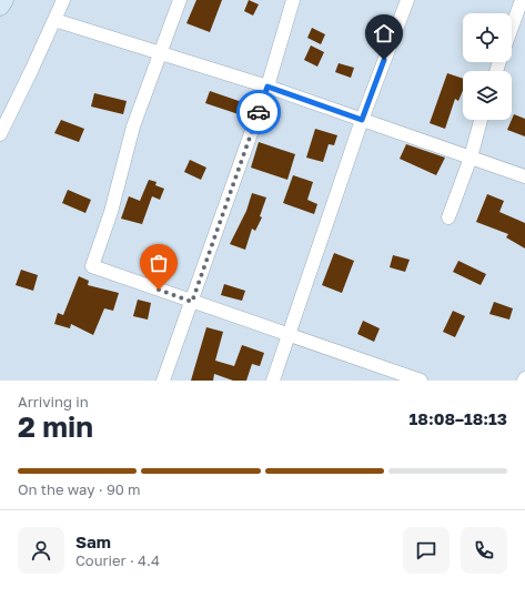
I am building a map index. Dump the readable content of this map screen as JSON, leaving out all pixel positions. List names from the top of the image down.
{
  "page": {
    "heading": ["2 min", "Arriving in", "18:08–18:13"],
    "panel": ["Sam", "Courier · 4.4"],
    "bar": "On the way · 90 m"
  }
}
